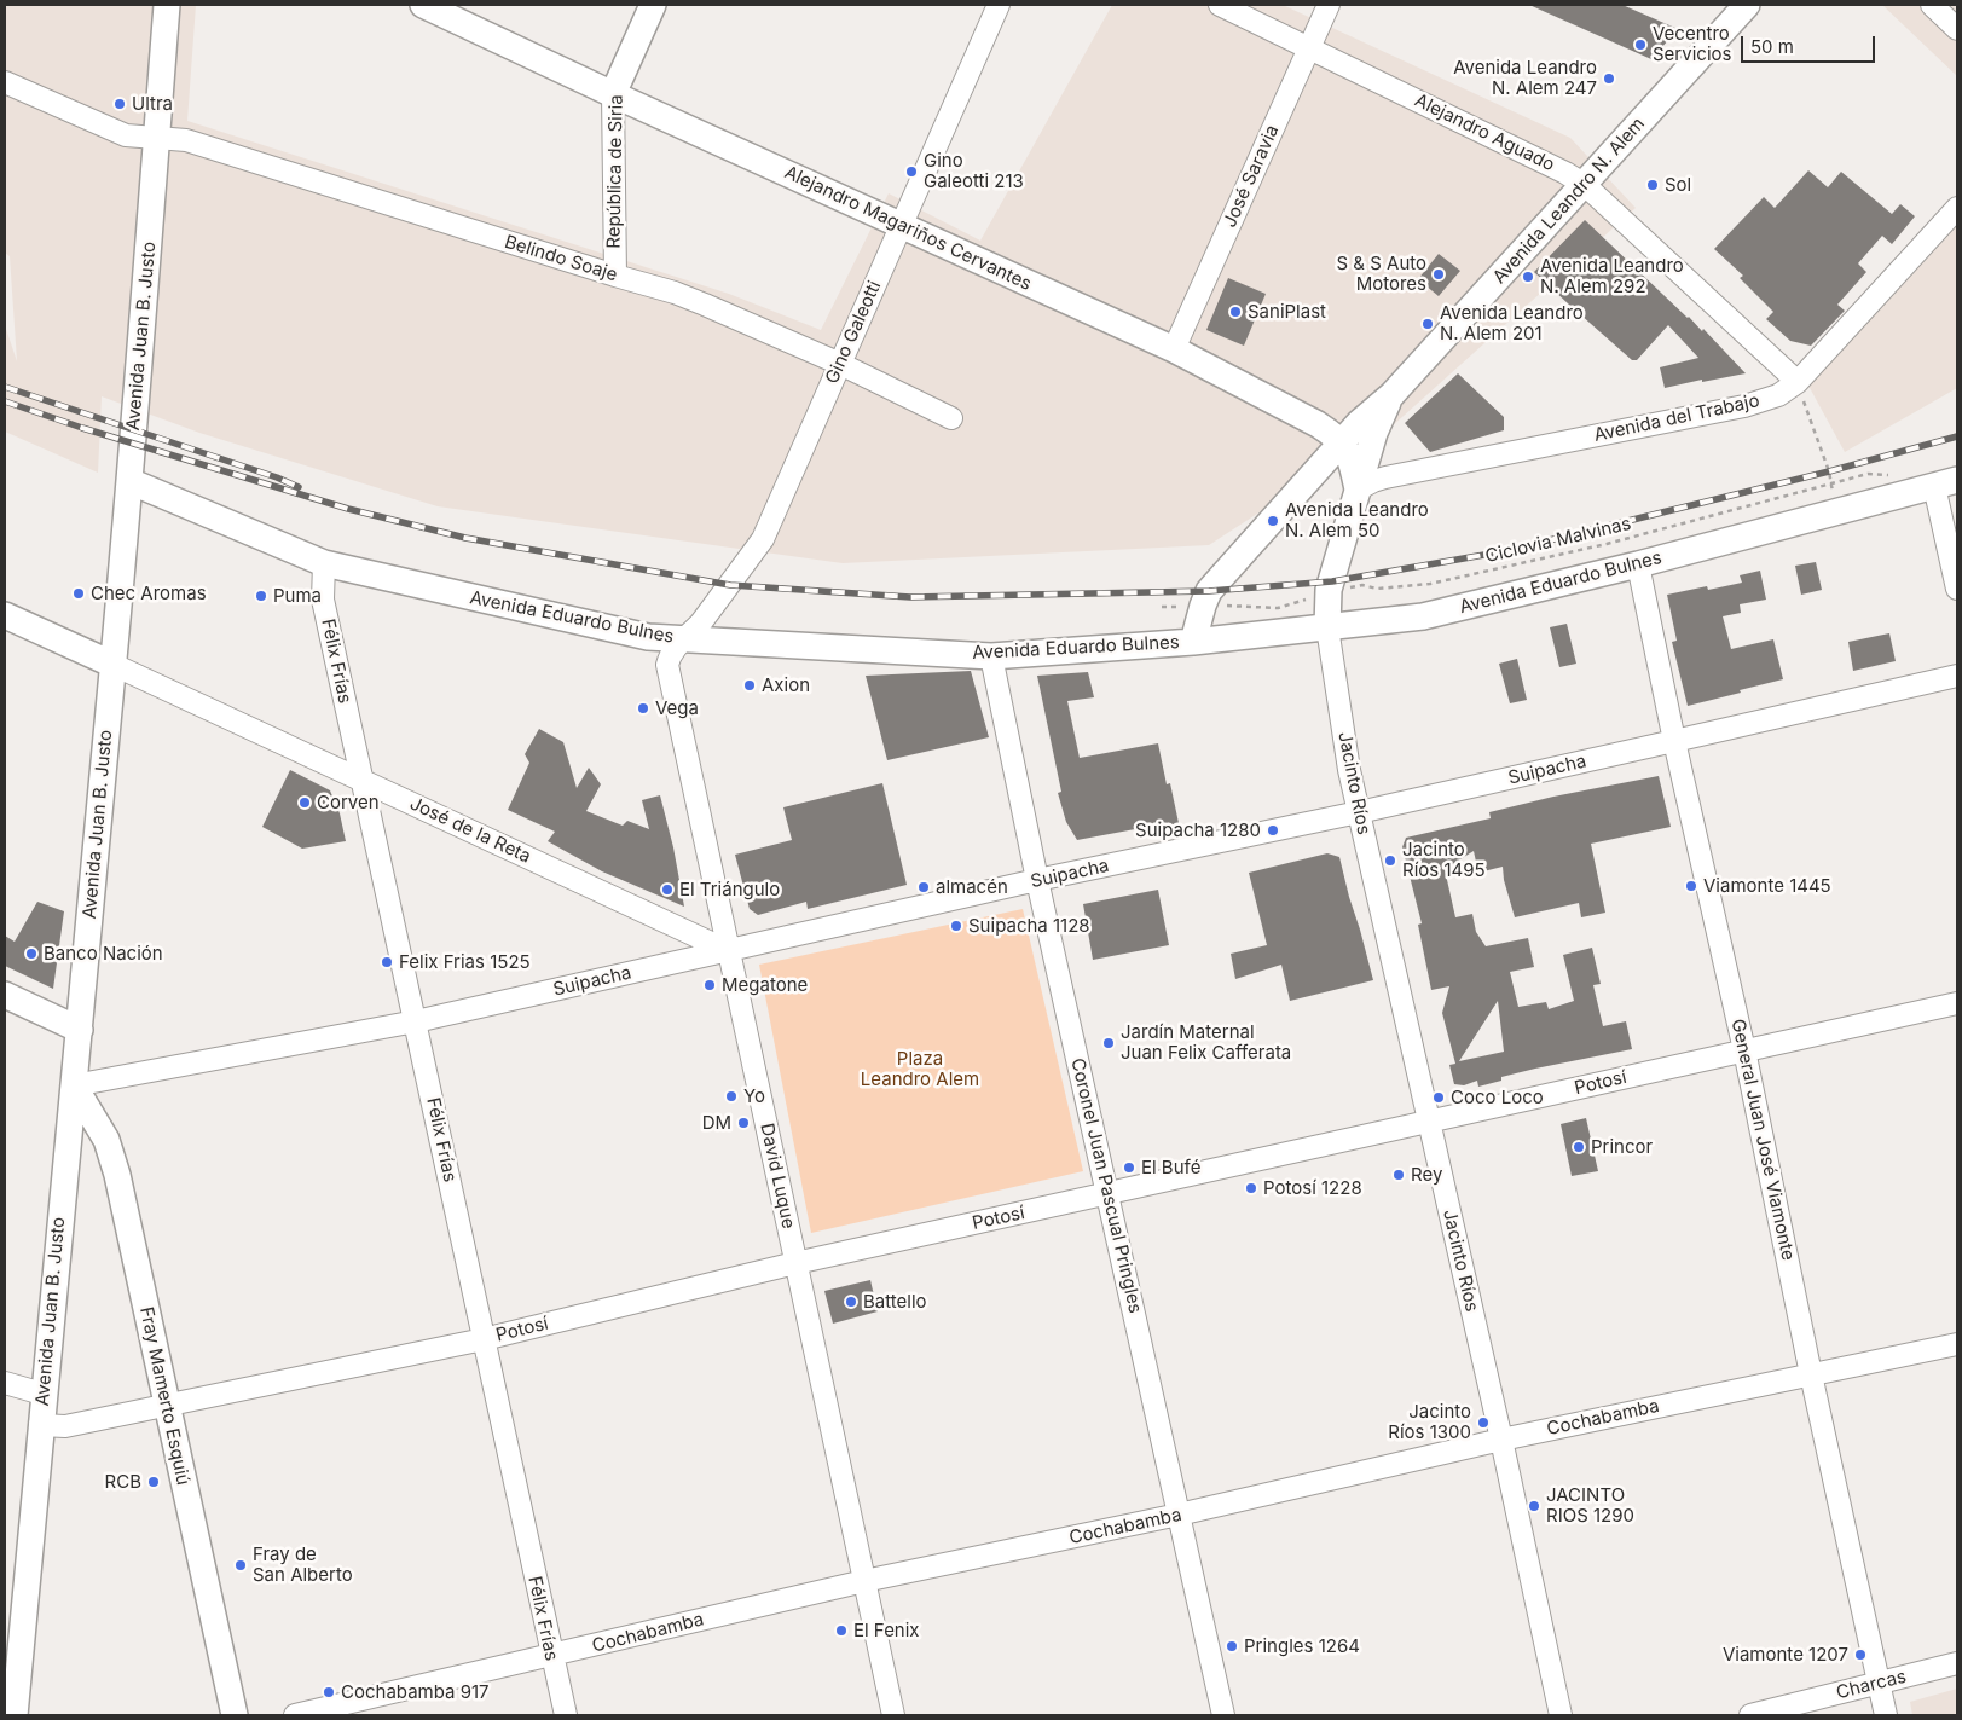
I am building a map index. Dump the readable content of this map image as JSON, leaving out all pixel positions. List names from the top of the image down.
{
  "streets": {
    "main road": [
      "República de Siria",
      "Avenida Leandro N. Alem",
      "Alejandro Magariños Cervantes",
      "Avenida Juan B. Justo",
      "Avenida Eduardo Bulnes",
      "Fray Mamerto Esquiú"
    ],
    "street": [
      "Alejandro Aguado",
      "José Saravia",
      "Belindo Soaje",
      "Gino Galeotti",
      "Avenida del Trabajo",
      "Félix Frías",
      "Suipacha",
      "Jacinto Ríos",
      "José de la Reta",
      "Potosí",
      "General Juan José Viamonte",
      "David Luque",
      "Coronel Juan Pascual Pringles",
      "Cochabamba",
      "Charcas"
    ],
    "path": ["Ciclovia Malvinas"]
  },
  "crossings": [
    ["Alejandro Aguado", "José Saravia"],
    ["Alejandro Aguado", "Avenida Leandro N. Alem"],
    ["Alejandro Aguado", "Avenida del Trabajo"],
    ["República de Siria", "Alejandro Magariños Cervantes"],
    ["República de Siria", "Belindo Soaje"],
    ["José Saravia", "Alejandro Magariños Cervantes"],
    ["Avenida Leandro N. Alem", "Alejandro Magariños Cervantes"],
    ["Avenida Leandro N. Alem", "Avenida del Trabajo"],
    ["Avenida Leandro N. Alem", "Ciclovia Malvinas"],
    ["Avenida Leandro N. Alem", "Avenida Eduardo Bulnes"],
    ["Avenida Leandro N. Alem", "Jacinto Ríos"],
    ["Alejandro Magariños Cervantes", "Gino Galeotti"],
    ["Belindo Soaje", "Gino Galeotti"],
    ["Belindo Soaje", "Avenida Juan B. Justo"],
    ["Gino Galeotti", "Avenida Eduardo Bulnes"],
    ["Gino Galeotti", "David Luque"],
    ["Avenida Juan B. Justo", "Avenida Eduardo Bulnes"],
    ["Avenida Juan B. Justo", "Suipacha"],
    ["Avenida Juan B. Justo", "José de la Reta"],
    ["Avenida Juan B. Justo", "Potosí"],
    ["Avenida Juan B. Justo", "Fray Mamerto Esquiú"],
    ["Avenida Eduardo Bulnes", "Félix Frías"],
    ["Avenida Eduardo Bulnes", "Jacinto Ríos"],
    ["Avenida Eduardo Bulnes", "General Juan José Viamonte"],
    ["Avenida Eduardo Bulnes", "David Luque"],
    ["Avenida Eduardo Bulnes", "Coronel Juan Pascual Pringles"],
    ["Félix Frías", "Suipacha"],
    ["Félix Frías", "José de la Reta"],
    ["Félix Frías", "Potosí"],
    ["Félix Frías", "Cochabamba"],
    ["Suipacha", "Jacinto Ríos"],
    ["Suipacha", "José de la Reta"],
    ["Suipacha", "General Juan José Viamonte"],
    ["Suipacha", "David Luque"],
    ["Suipacha", "Coronel Juan Pascual Pringles"],
    ["Suipacha", "Fray Mamerto Esquiú"],
    ["Jacinto Ríos", "Potosí"],
    ["Jacinto Ríos", "Cochabamba"],
    ["José de la Reta", "David Luque"],
    ["Potosí", "General Juan José Viamonte"],
    ["Potosí", "David Luque"],
    ["Potosí", "Coronel Juan Pascual Pringles"],
    ["Potosí", "Fray Mamerto Esquiú"],
    ["General Juan José Viamonte", "Cochabamba"],
    ["General Juan José Viamonte", "Charcas"],
    ["David Luque", "Cochabamba"],
    ["Coronel Juan Pascual Pringles", "Cochabamba"]
  ],
  "parks": ["Plaza Leandro Alem"],
  "places": [
    "Vecentro Servicios",
    "Avenida Leandro N. Alem 247",
    "Ultra",
    "Gino Galeotti 213",
    "Sol",
    "S & S Auto Motores",
    "Avenida Leandro N. Alem 292",
    "SaniPlast",
    "Avenida Leandro N. Alem 201",
    "Avenida Leandro N. Alem 50",
    "Chec Aromas",
    "Puma",
    "Axion",
    "Vega",
    "Corven",
    "Suipacha 1280",
    "Jacinto Ríos 1495",
    "Viamonte 1445",
    "almacén",
    "El Triángulo",
    "Suipacha 1128",
    "Banco Nación",
    "Felix Frias 1525",
    "Megatone",
    "Jardín Maternal Juan Felix Cafferata",
    "Yo",
    "Coco Loco",
    "DM",
    "Princor",
    "El Bufé",
    "Rey",
    "Potosí 1228",
    "Battello",
    "Jacinto Ríos 1300",
    "RCB",
    "JACINTO RIOS 1290",
    "Fray de San Alberto",
    "El Fenix",
    "Pringles 1264",
    "Viamonte 1207",
    "Cochabamba 917"
  ],
  "scale_bar": "50 m"
}
